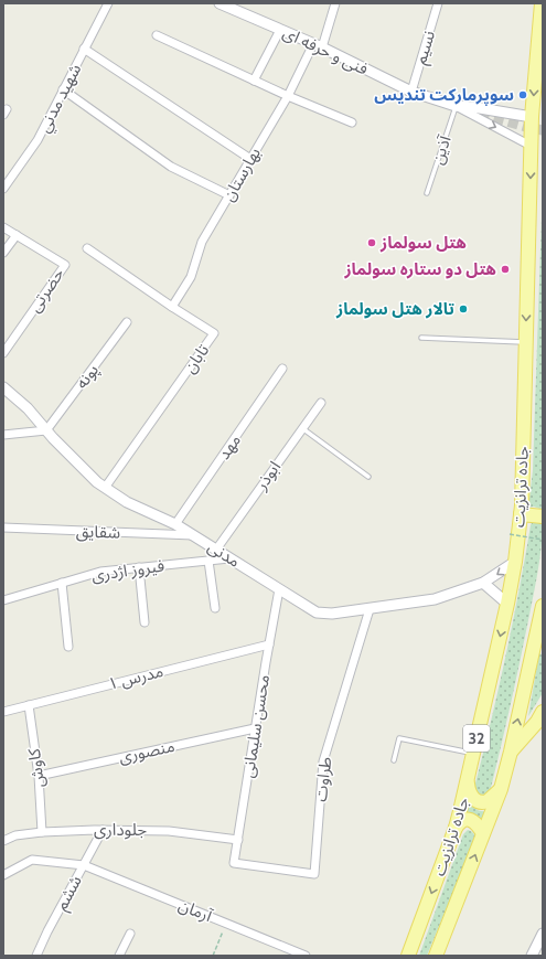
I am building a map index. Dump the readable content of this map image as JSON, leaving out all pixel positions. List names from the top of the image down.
{
  "streets": {
    "main road": ["جاده ترانزیت", "32"],
    "street": [
      "نسيم",
      "فنی و حرفه ای",
      "شهيد مدني",
      "بهارستان",
      "حضرتی",
      "تابان",
      "پونه",
      "مهد",
      "ابوذر",
      "شقایق",
      "مدنی",
      "فیروز اژدری",
      "مدرس ۱",
      "محسن سلیمانی",
      "منصوری",
      "کاوش",
      "طراوت",
      "جلوداری",
      "ششم",
      "آرمان"
    ],
    "lane": ["آذین"]
  },
  "crossings": [
    ["نسيم", "فنی و حرفه ای"],
    ["فنی و حرفه ای", "آذین"],
    ["فنی و حرفه ای", "بهارستان"],
    ["فنی و حرفه ای", "جاده ترانزیت"],
    ["بهارستان", "تابان"],
    ["تابان", "مدنی"],
    ["پونه", "مدنی"],
    ["مهد", "مدنی"],
    ["ابوذر", "مدنی"],
    ["جاده ترانزیت", "مدنی"],
    ["شقایق", "مدنی"],
    ["مدنی", "فیروز اژدری"],
    ["مدنی", "محسن سلیمانی"],
    ["مدنی", "طراوت"],
    ["مدرس ۱", "محسن سلیمانی"],
    ["مدرس ۱", "کاوش"],
    ["محسن سلیمانی", "منصوری"],
    ["محسن سلیمانی", "طراوت"],
    ["محسن سلیمانی", "جلوداری"],
    ["منصوری", "کاوش"],
    ["کاوش", "جلوداری"],
    ["جلوداری", "ششم"],
    ["ششم", "آرمان"]
  ],
  "places": [
    "سوپرمارکت تندیس",
    "هتل سولماز",
    "هتل دو ستاره سولماز",
    "تالار هتل سولماز"
  ]
}
